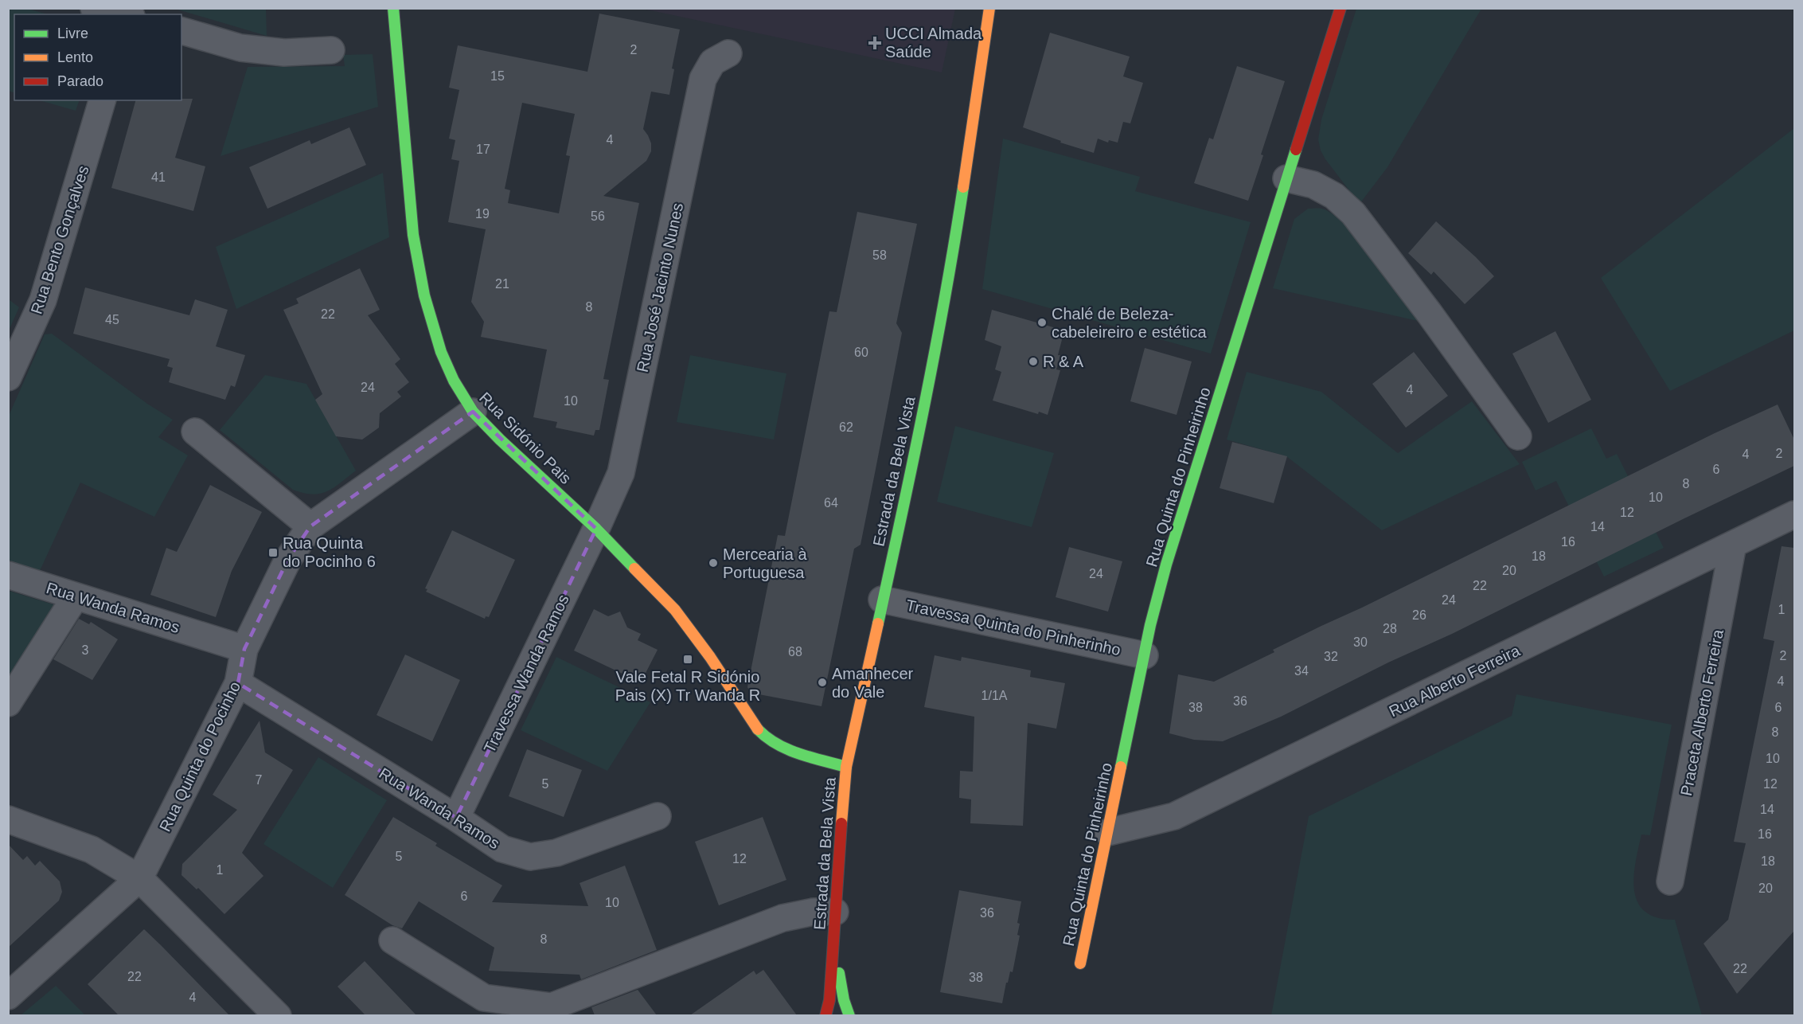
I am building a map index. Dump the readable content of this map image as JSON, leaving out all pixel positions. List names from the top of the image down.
{
  "streets": {
    "street": [
      "Rua Bento Gonçalves",
      "Rua José Jacinto Nunes",
      "Rua Sidónio Pais",
      "Estrada da Bela Vista",
      "Rua Quinta do Pinheirinho",
      "Rua Wanda Ramos",
      "Travessa Quinta do Pinherinho",
      "Travessa Wanda Ramos",
      "Rua Alberto Ferreira",
      "Praceta Alberto Ferreira",
      "Rua Quinta do Pocinho"
    ]
  },
  "crossings": [
    ["Rua José Jacinto Nunes", "Rua Sidónio Pais"],
    ["Rua José Jacinto Nunes", "Travessa Wanda Ramos"],
    ["Rua Sidónio Pais", "Estrada da Bela Vista"],
    ["Rua Sidónio Pais", "Travessa Wanda Ramos"],
    ["Rua Sidónio Pais", "Rua Quinta do Pocinho"],
    ["Estrada da Bela Vista", "Travessa Quinta do Pinherinho"],
    ["Rua Quinta do Pinheirinho", "Travessa Quinta do Pinherinho"],
    ["Rua Quinta do Pinheirinho", "Rua Alberto Ferreira"],
    ["Rua Wanda Ramos", "Travessa Wanda Ramos"],
    ["Rua Wanda Ramos", "Rua Quinta do Pocinho"],
    ["Rua Alberto Ferreira", "Praceta Alberto Ferreira"]
  ],
  "places": {
    "health": ["UCCI Almada Saúde"],
    "other": [
      "Chalé de Beleza- cabeleireiro e estética",
      "R & A",
      "Mercearia à Portuguesa",
      "Amanhecer do Vale"
    ],
    "transit": ["Rua Quinta do Pocinho 6", "Vale Fetal R Sidónio Pais (X) Tr Wanda R"]
  },
  "house_numbers": [
    "2",
    "15",
    "4",
    "17",
    "41",
    "19",
    "56",
    "58",
    "21",
    "8",
    "22",
    "45",
    "60",
    "24",
    "4",
    "10",
    "62",
    "2",
    "4",
    "6",
    "8",
    "10",
    "64",
    "12",
    "14",
    "16",
    "18",
    "20",
    "24",
    "22",
    "24",
    "1",
    "26",
    "28",
    "30",
    "3",
    "68",
    "2",
    "32",
    "34",
    "4",
    "1/1A",
    "36",
    "38",
    "6",
    "8",
    "10",
    "7",
    "5",
    "12",
    "14",
    "16",
    "5",
    "12",
    "18",
    "1",
    "20",
    "6",
    "10",
    "36",
    "8",
    "22",
    "22",
    "38",
    "4"
  ],
  "legend": ["Livre", "Lento", "Parado"]
}
